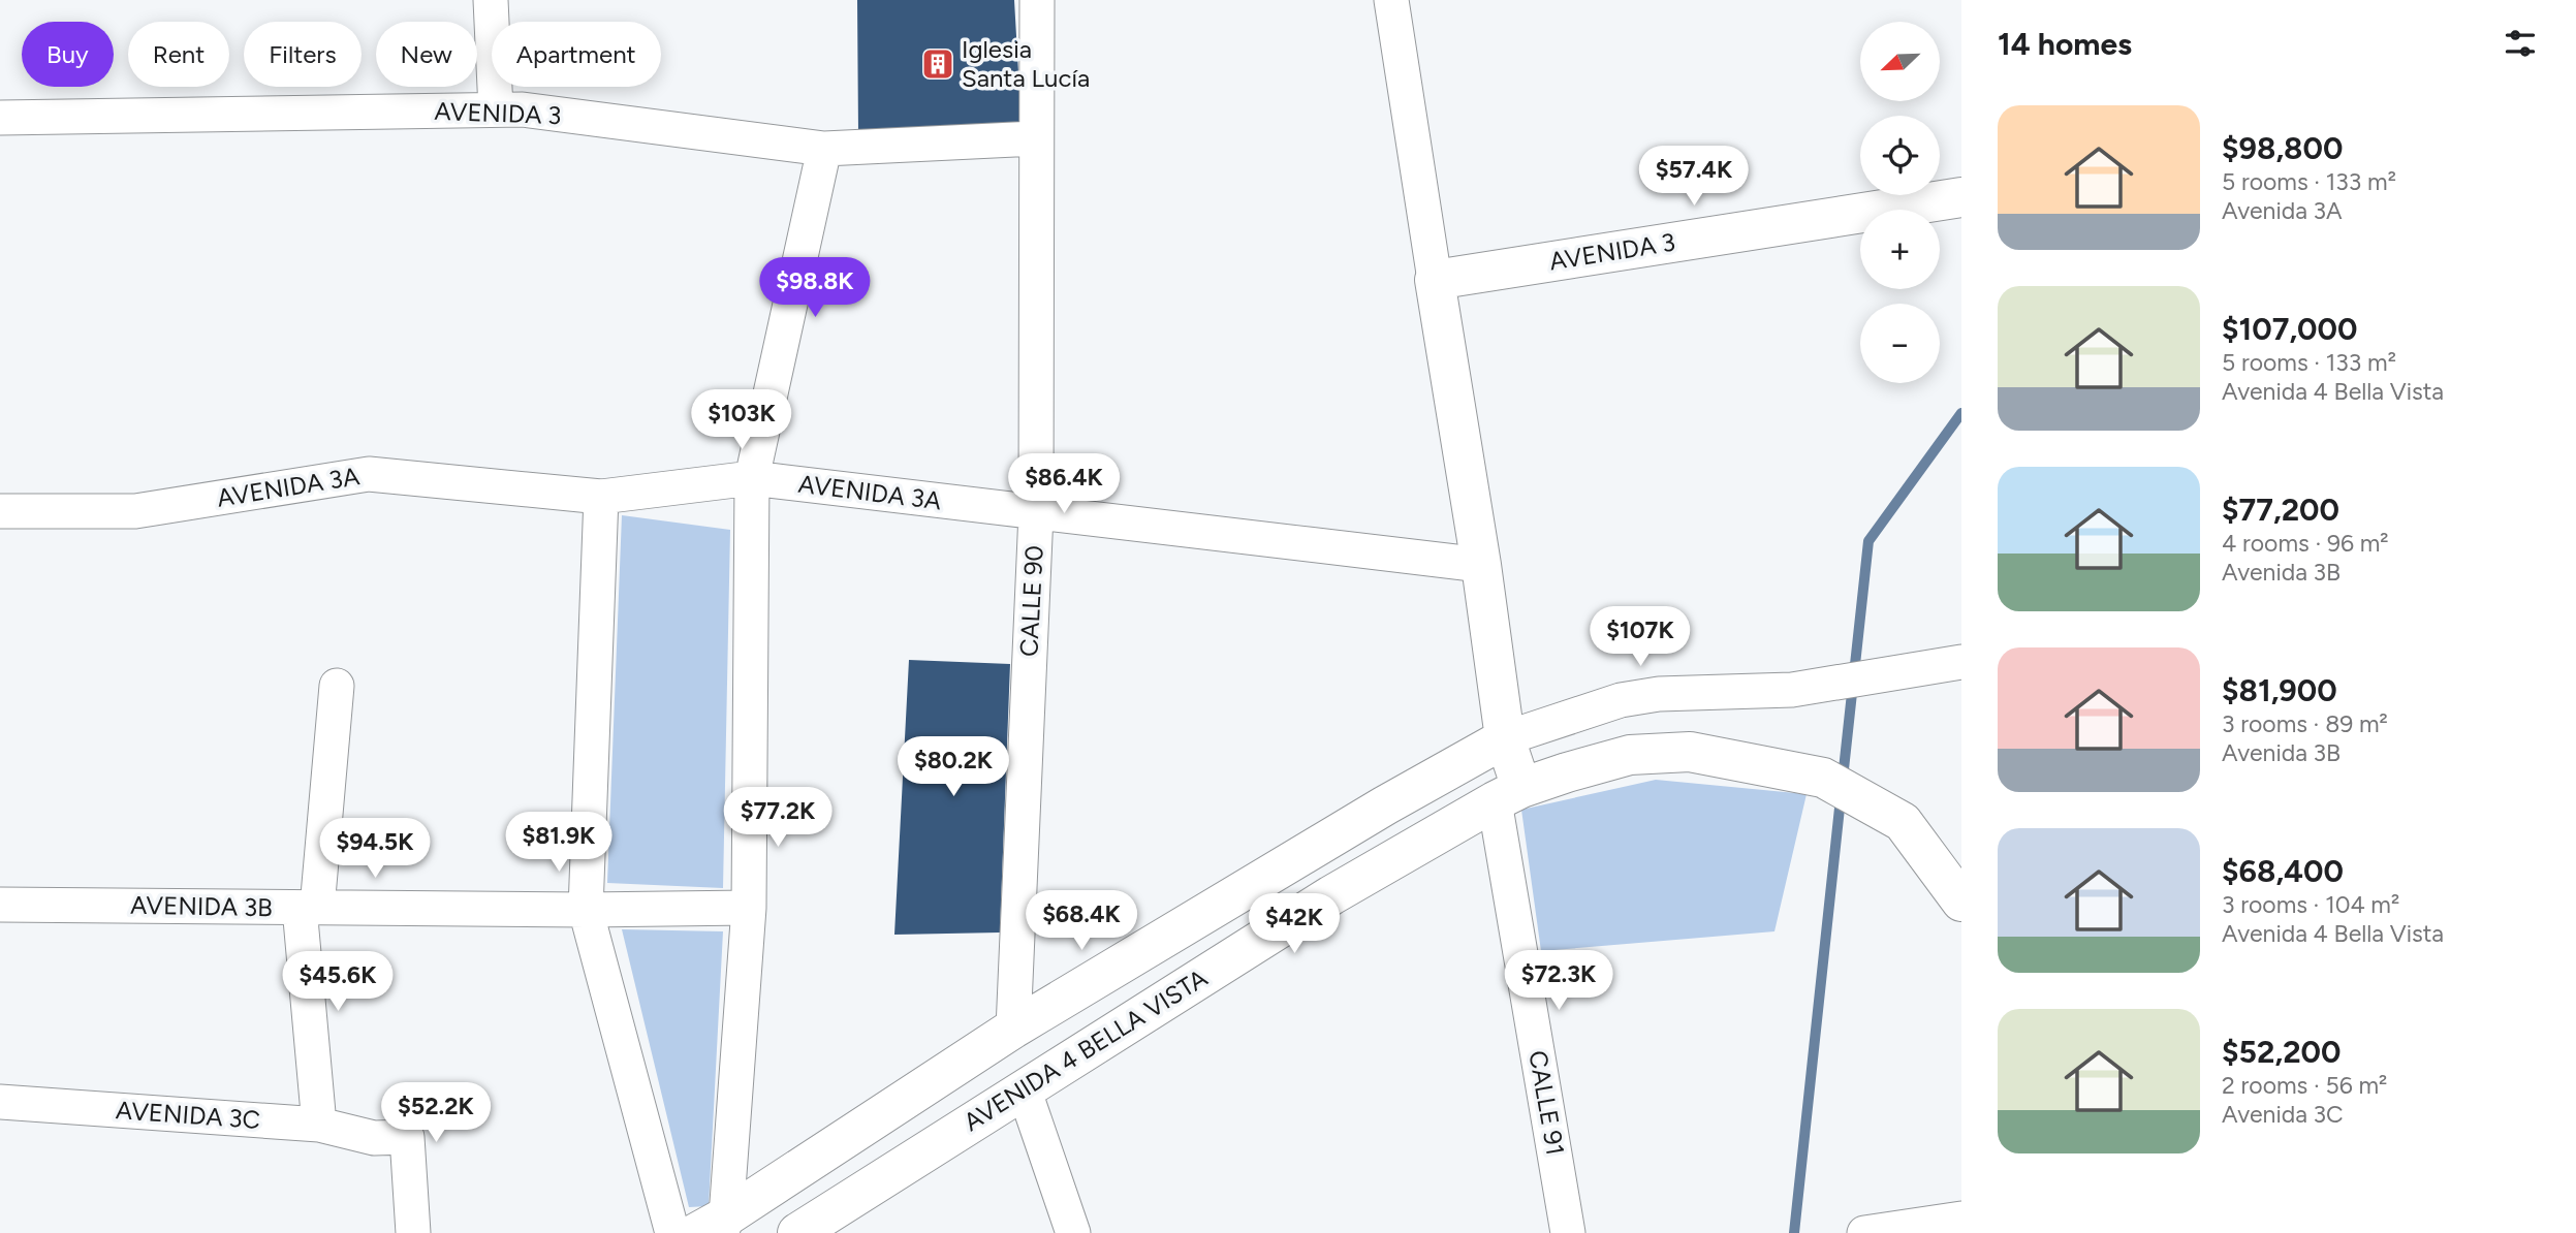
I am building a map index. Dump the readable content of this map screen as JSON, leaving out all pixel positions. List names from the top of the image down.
{
  "streets": {
    "street": [
      "AVENIDA 3",
      "AVENIDA 3A",
      "CALLE 90",
      "AVENIDA 3B",
      "AVENIDA 4 BELLA VISTA",
      "CALLE 91",
      "AVENIDA 3C"
    ]
  },
  "crossings": [
    ["AVENIDA 3", "CALLE 90"],
    ["AVENIDA 3A", "CALLE 90"],
    ["AVENIDA 4 BELLA VISTA", "CALLE 91"]
  ],
  "places": {
    "building": ["Iglesia Santa Lucía"]
  },
  "north": "bottom left",
  "page": {
    "heading": "14 homes",
    "map_buttons": ["+", "−"],
    "chip": [
      "Buy",
      "Rent",
      "Filters",
      "New",
      "Apartment"
    ],
    "list": [
      {
        "name": "$98,800",
        "note": "5 rooms · 133 m² · Avenida 3A"
      },
      {
        "name": "$107,000",
        "note": "5 rooms · 133 m² · Avenida 4 Bella Vista"
      },
      {
        "name": "$77,200",
        "note": "4 rooms · 96 m² · Avenida 3B"
      },
      {
        "name": "$81,900",
        "note": "3 rooms · 89 m² · Avenida 3B"
      },
      {
        "name": "$68,400",
        "note": "3 rooms · 104 m² · Avenida 4 Bella Vista"
      },
      {
        "name": "$52,200",
        "note": "2 rooms · 56 m² · Avenida 3C"
      }
    ],
    "price": [
      "$57.4K",
      "$98.8K",
      "$103K",
      "$86.4K",
      "$107K",
      "$80.2K",
      "$77.2K",
      "$81.9K",
      "$94.5K",
      "$68.4K",
      "$42K",
      "$72.3K",
      "$45.6K",
      "$52.2K"
    ]
  }
}
